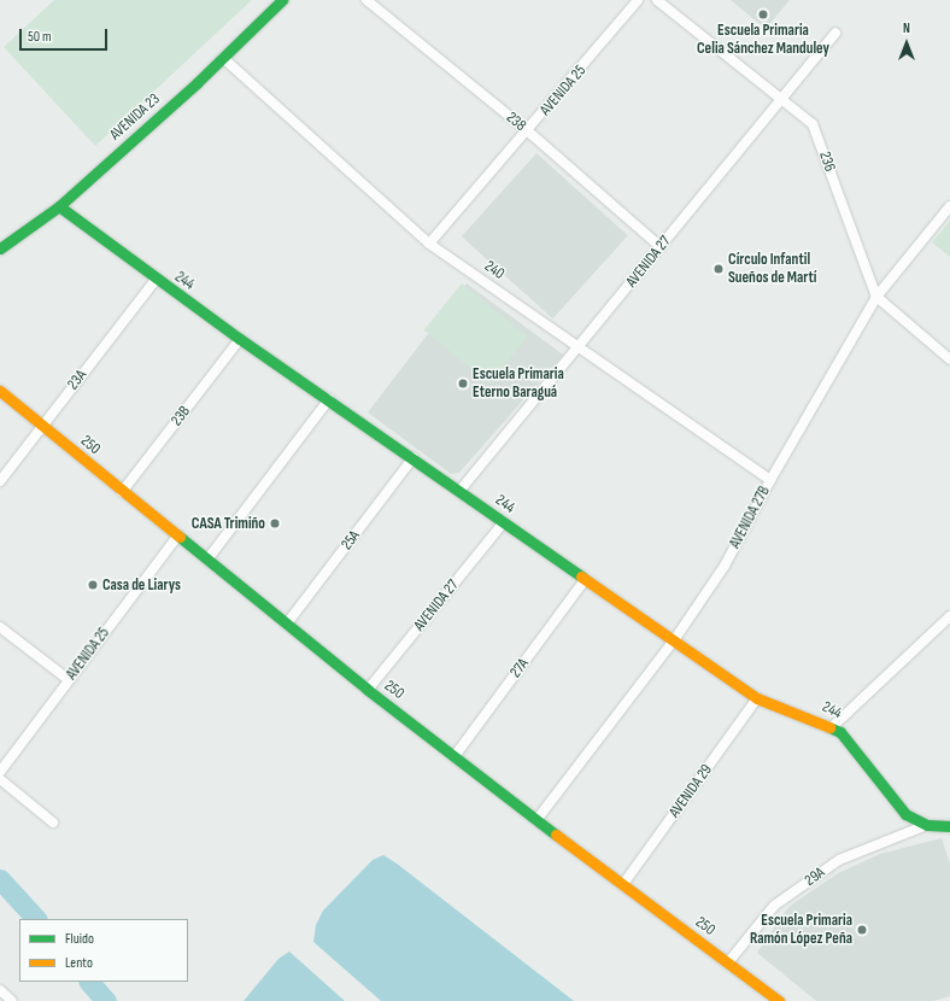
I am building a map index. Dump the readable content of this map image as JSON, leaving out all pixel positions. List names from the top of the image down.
{
  "streets": {
    "main road": ["AVENIDA 23", "244", "250"],
    "street": [
      "AVENIDA 25",
      "238",
      "236",
      "AVENIDA 27",
      "240",
      "23A",
      "23B",
      "AVENIDA 27B",
      "25A",
      "27A",
      "AVENIDA 29",
      "29A"
    ]
  },
  "crossings": [
    ["AVENIDA 25", "238"],
    ["AVENIDA 25", "240"],
    ["AVENIDA 25", "250"],
    ["AVENIDA 23", "240"],
    ["AVENIDA 23", "244"],
    ["238", "AVENIDA 27"],
    ["236", "AVENIDA 27"],
    ["236", "AVENIDA 27B"],
    ["AVENIDA 27", "240"],
    ["AVENIDA 27", "244"],
    ["AVENIDA 27", "250"],
    ["240", "AVENIDA 27B"],
    ["244", "23A"],
    ["244", "23B"],
    ["244", "AVENIDA 27B"],
    ["244", "25A"],
    ["244", "27A"],
    ["244", "AVENIDA 29"],
    ["244", "29A"],
    ["23A", "250"],
    ["23B", "250"],
    ["250", "AVENIDA 27B"],
    ["250", "25A"],
    ["250", "27A"],
    ["250", "AVENIDA 29"],
    ["250", "29A"]
  ],
  "places": [
    "Escuela Primaria Celia Sánchez Manduley",
    "Círculo Infantil Sueños de Martí",
    "Escuela Primaria Eterno Baraguá",
    "CASA Trimiño",
    "Casa de Liarys",
    "Escuela Primaria Ramón López Peña"
  ],
  "legend": ["Fluido", "Lento"],
  "scale_bar": "50 m",
  "north": "top"
}
